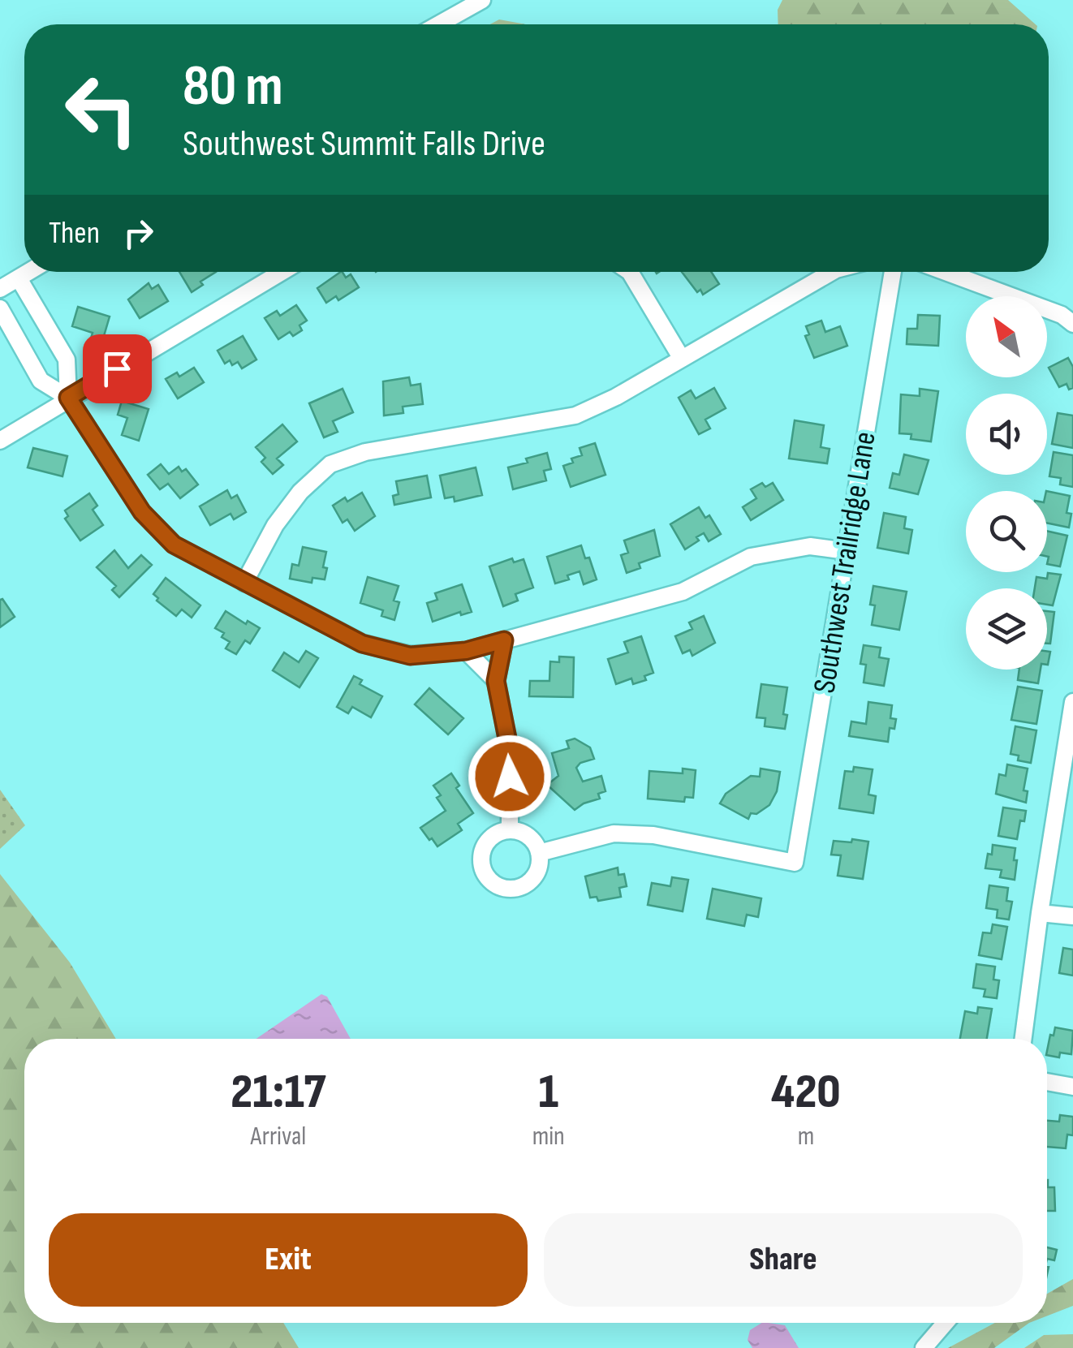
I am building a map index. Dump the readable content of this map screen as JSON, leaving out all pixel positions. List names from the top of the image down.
{
  "streets": {
    "street": ["Southwest Trailridge Lane"]
  },
  "north": "top left",
  "page": {
    "turn": ["80 m", "Southwest Summit Falls Drive"],
    "then": "Then",
    "eta": [
      "21:17",
      "Arrival",
      "1",
      "min",
      "420",
      "m"
    ],
    "buttons": ["Exit", "Share"]
  }
}
